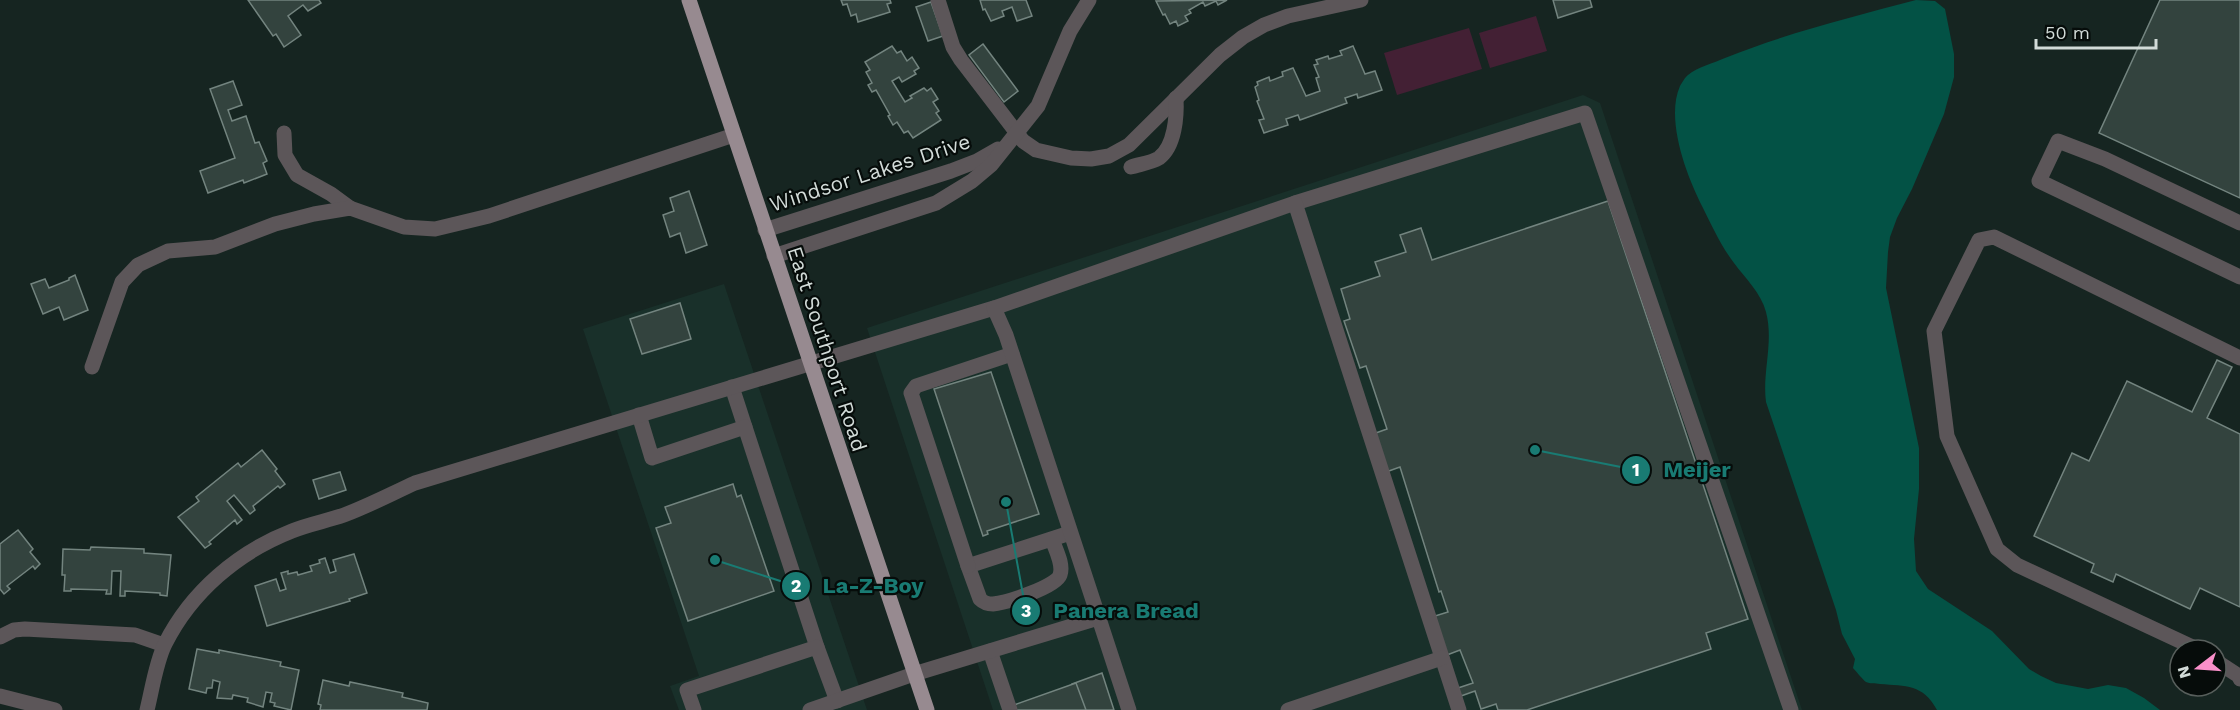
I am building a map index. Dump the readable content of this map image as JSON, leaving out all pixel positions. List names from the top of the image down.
{
  "streets": {
    "main road": ["East Southport Road"],
    "street": ["Windsor Lakes Drive"]
  },
  "crossings": [
    ["Windsor Lakes Drive", "East Southport Road"]
  ],
  "places": ["Meijer", "Panera Bread", "La-Z-Boy"],
  "scale_bar": "50 m",
  "north": "left"
}
